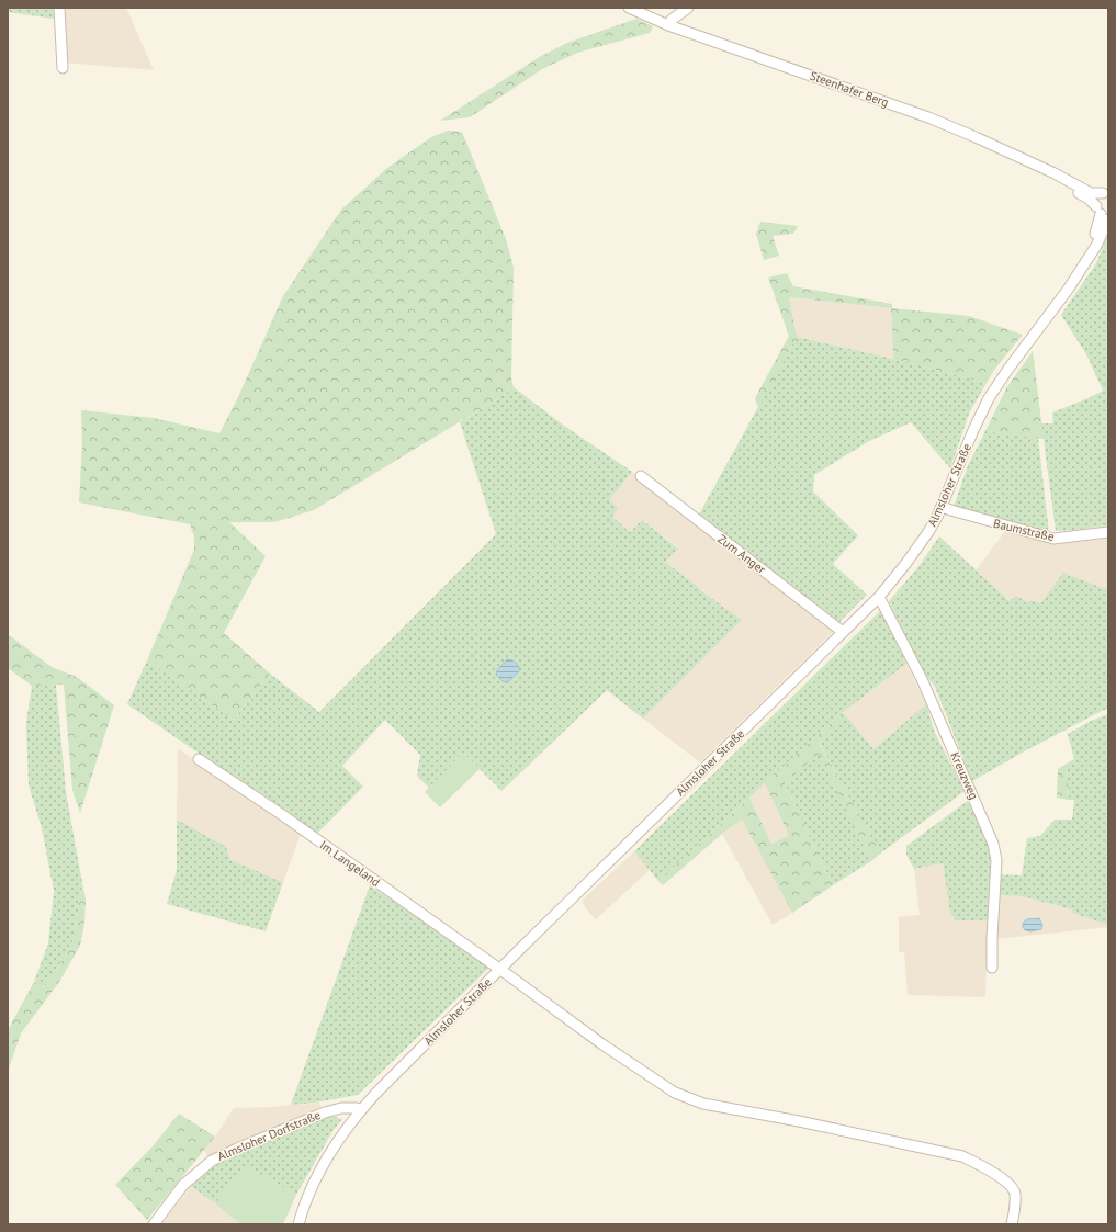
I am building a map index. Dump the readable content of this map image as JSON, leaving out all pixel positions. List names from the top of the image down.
{
  "streets": {
    "street": [
      "Steenhafer Berg",
      "Almsloher Straße",
      "Baumstraße",
      "Zum Anger",
      "Kreuzweg",
      "Im Langeland",
      "Almsloher Dorfstraße"
    ]
  },
  "crossings": [
    ["Steenhafer Berg", "Almsloher Straße"],
    ["Almsloher Straße", "Baumstraße"],
    ["Almsloher Straße", "Zum Anger"],
    ["Almsloher Straße", "Kreuzweg"],
    ["Almsloher Straße", "Im Langeland"],
    ["Almsloher Straße", "Almsloher Dorfstraße"]
  ]
}
